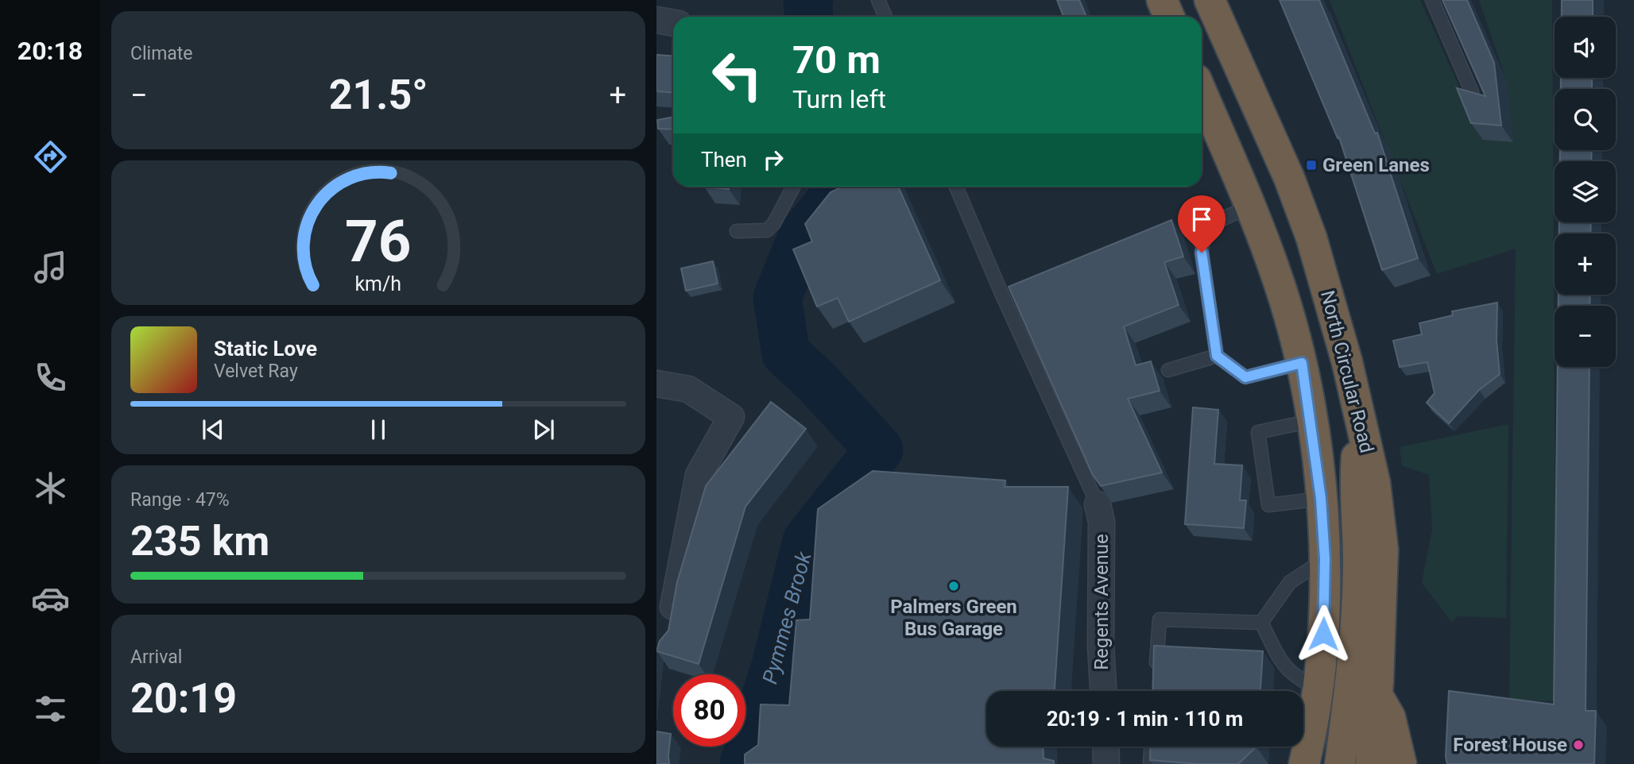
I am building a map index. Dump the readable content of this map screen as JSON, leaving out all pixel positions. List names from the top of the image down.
{
  "streets": {
    "highway": ["North Circular Road"],
    "street": ["Regents Avenue"]
  },
  "water": ["Pymmes Brook"],
  "places": {
    "transit": ["Green Lanes"],
    "other": ["Palmers Green Bus Garage", "Forest House"]
  },
  "page": {
    "tabs": "20:18",
    "tile": [
      "Climate",
      ["Range · 47%", "235 km"],
      ["Arrival", "20:19"]
    ],
    "map_buttons": ["+", "−"],
    "turn": ["70 m", "Turn left"],
    "heat": ["−", "21.5°", "+"],
    "then": "Then",
    "song": ["Static Love", "Velvet Ray"],
    "limit": "80",
    "trip": "20:19 · 1 min · 110 m",
    "gauge": ["76", "km/h"]
  }
}
